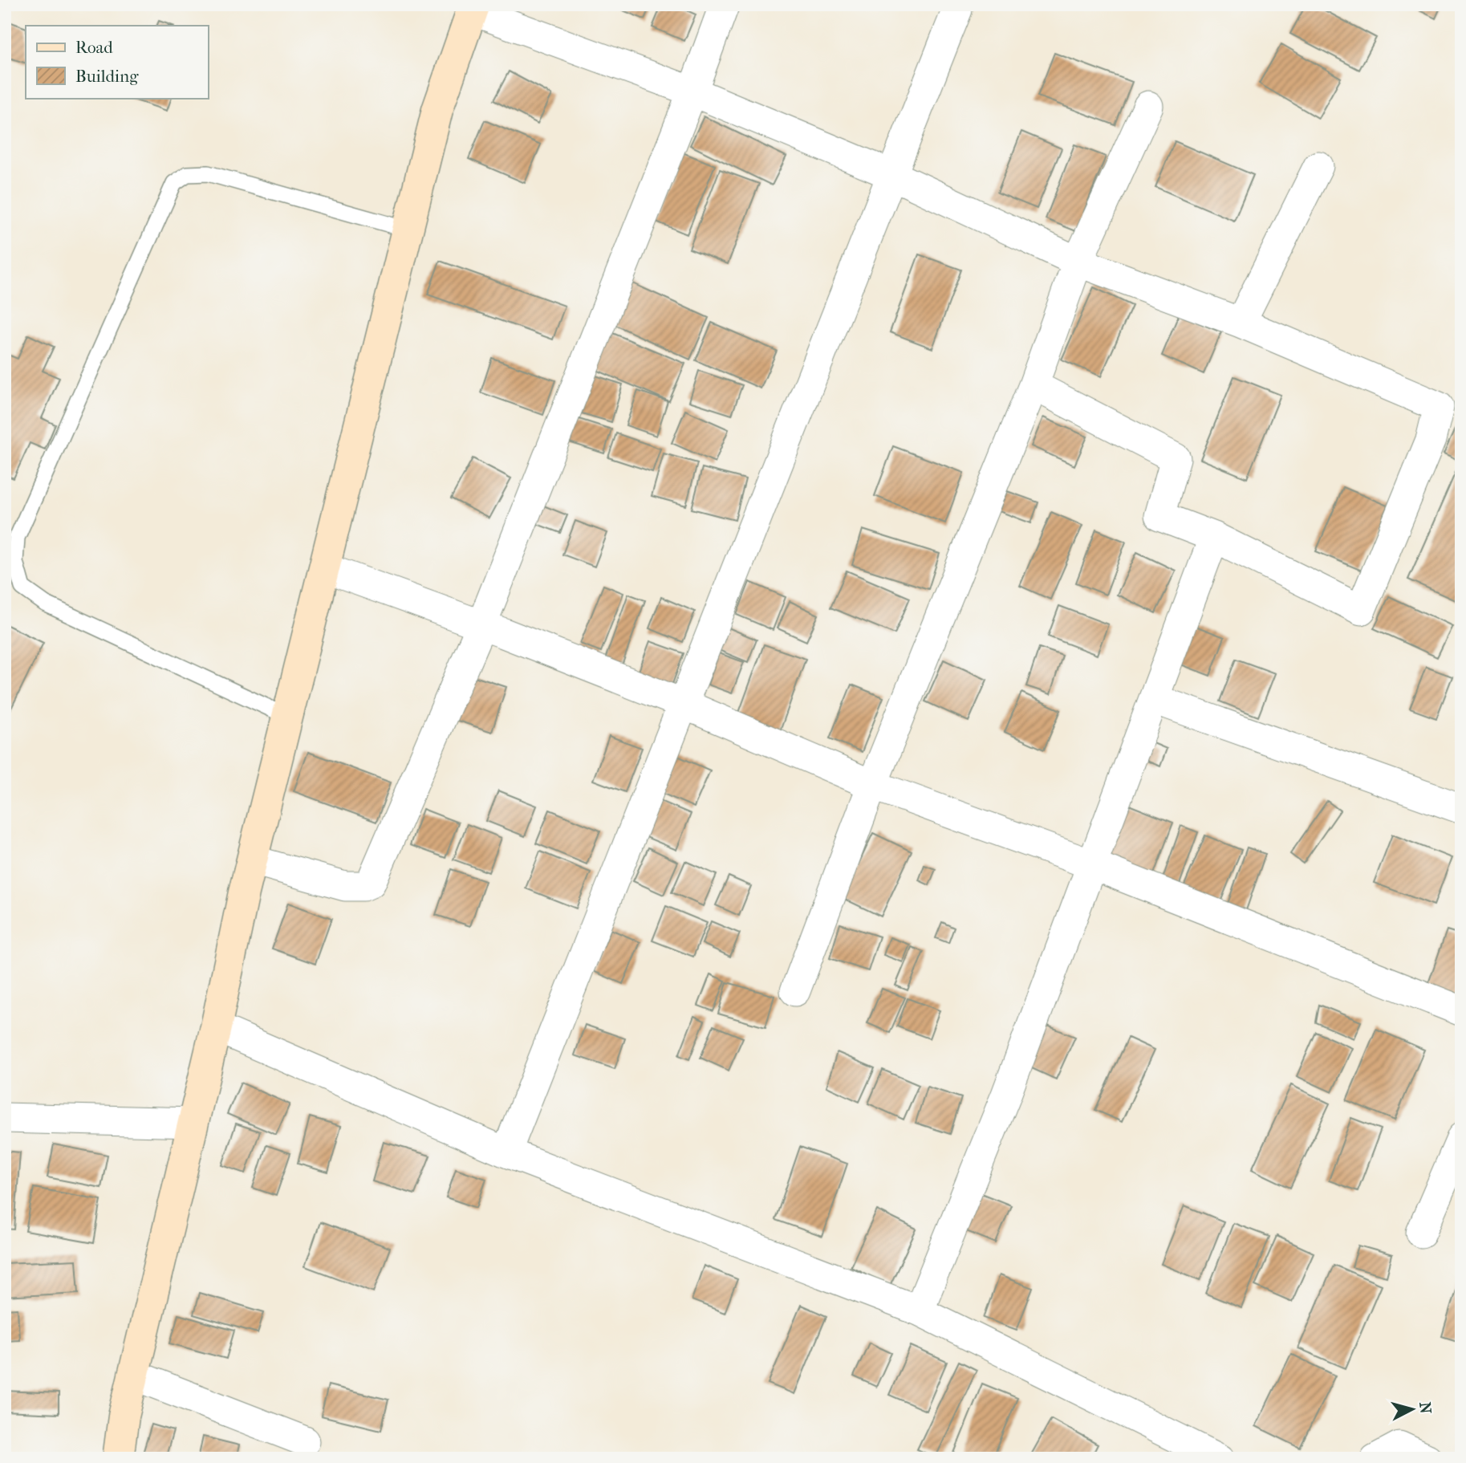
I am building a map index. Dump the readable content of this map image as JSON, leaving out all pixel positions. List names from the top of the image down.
{
  "legend": ["Road", "Building"],
  "north": "right"
}
